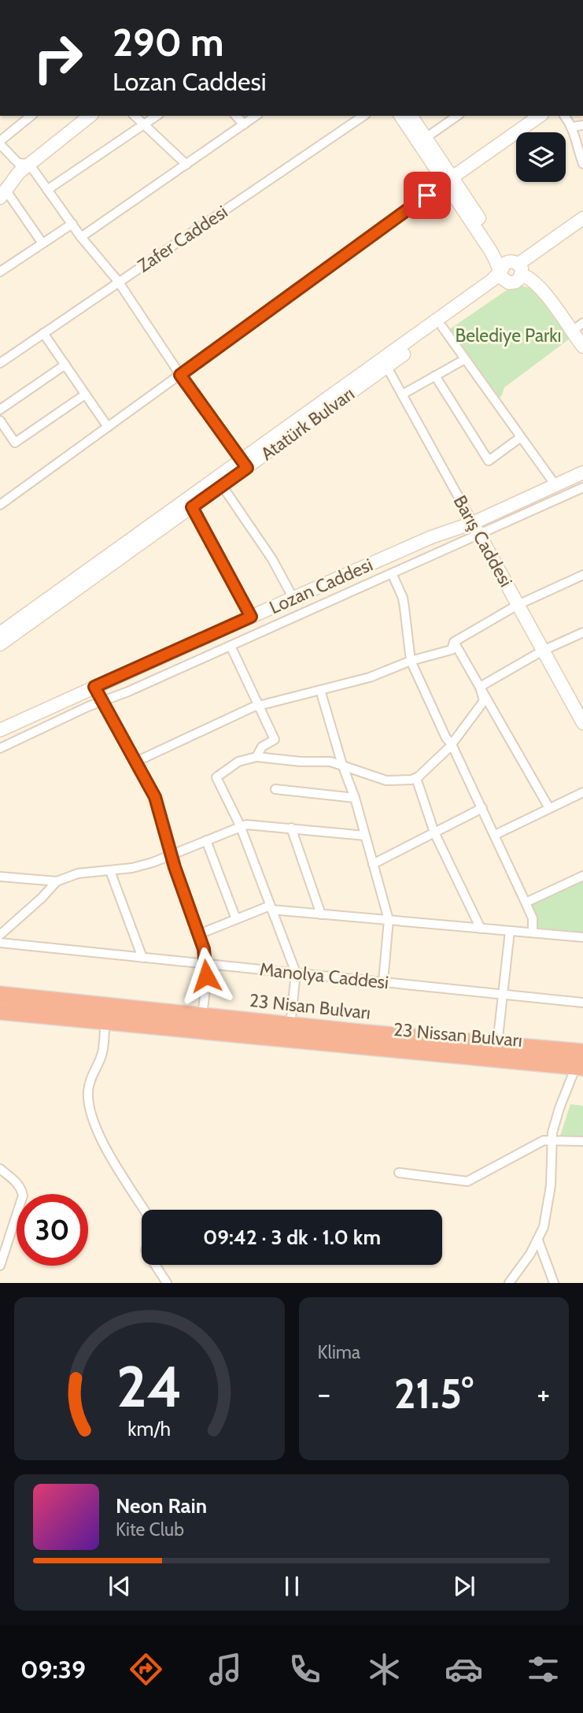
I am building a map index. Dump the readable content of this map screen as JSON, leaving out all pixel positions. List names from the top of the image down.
{
  "streets": {
    "highway": ["23 Nisan Bulvarı", "23 Nissan Bulvarı"],
    "street": [
      "Zafer Caddesi",
      "Atatürk Bulvarı",
      "Barış Caddesi",
      "Lozan Caddesi",
      "Manolya Caddesi"
    ]
  },
  "crossings": [
    ["Atatürk Bulvarı", "Barış Caddesi"],
    ["Barış Caddesi", "Lozan Caddesi"],
    ["23 Nisan Bulvarı", "23 Nissan Bulvarı"]
  ],
  "parks": ["Belediye Parkı"],
  "page": {
    "turn": ["290 m", "Lozan Caddesi"],
    "limit": "30",
    "trip": "09:42 · 3 dk · 1.0 km",
    "tile": "Klima",
    "heat": ["−", "21.5°", "+"],
    "song": ["Neon Rain", "Kite Club"],
    "tabs": "09:39",
    "gauge": ["24", "km/h"]
  }
}
